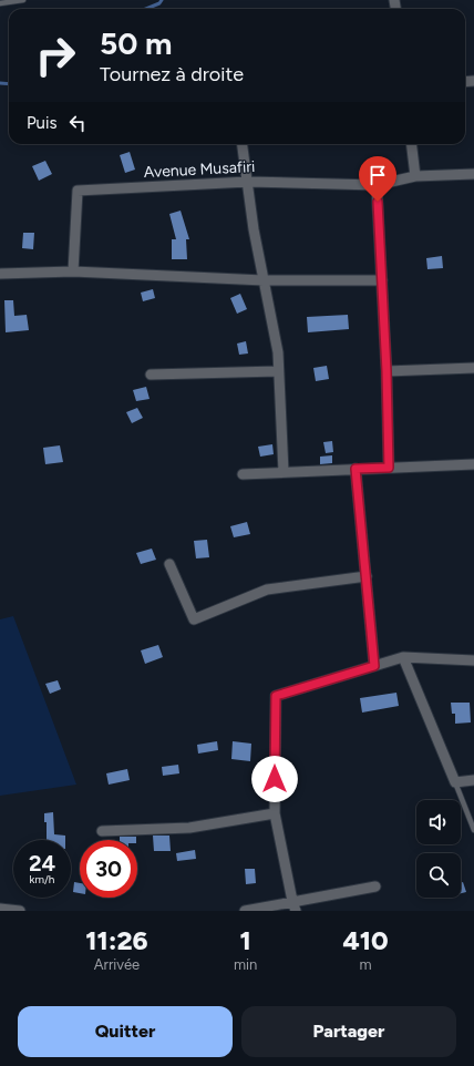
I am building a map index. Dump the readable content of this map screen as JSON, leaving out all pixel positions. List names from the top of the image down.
{
  "streets": {
    "street": ["Avenue Musafiri"]
  },
  "page": {
    "turn": ["50 m", "Tournez à droite"],
    "then": "Puis",
    "speed": "24 km/h",
    "limit": "30",
    "eta": [
      "11:26",
      "Arrivée",
      "1",
      "min",
      "410",
      "m"
    ],
    "buttons": ["Quitter", "Partager"]
  }
}
